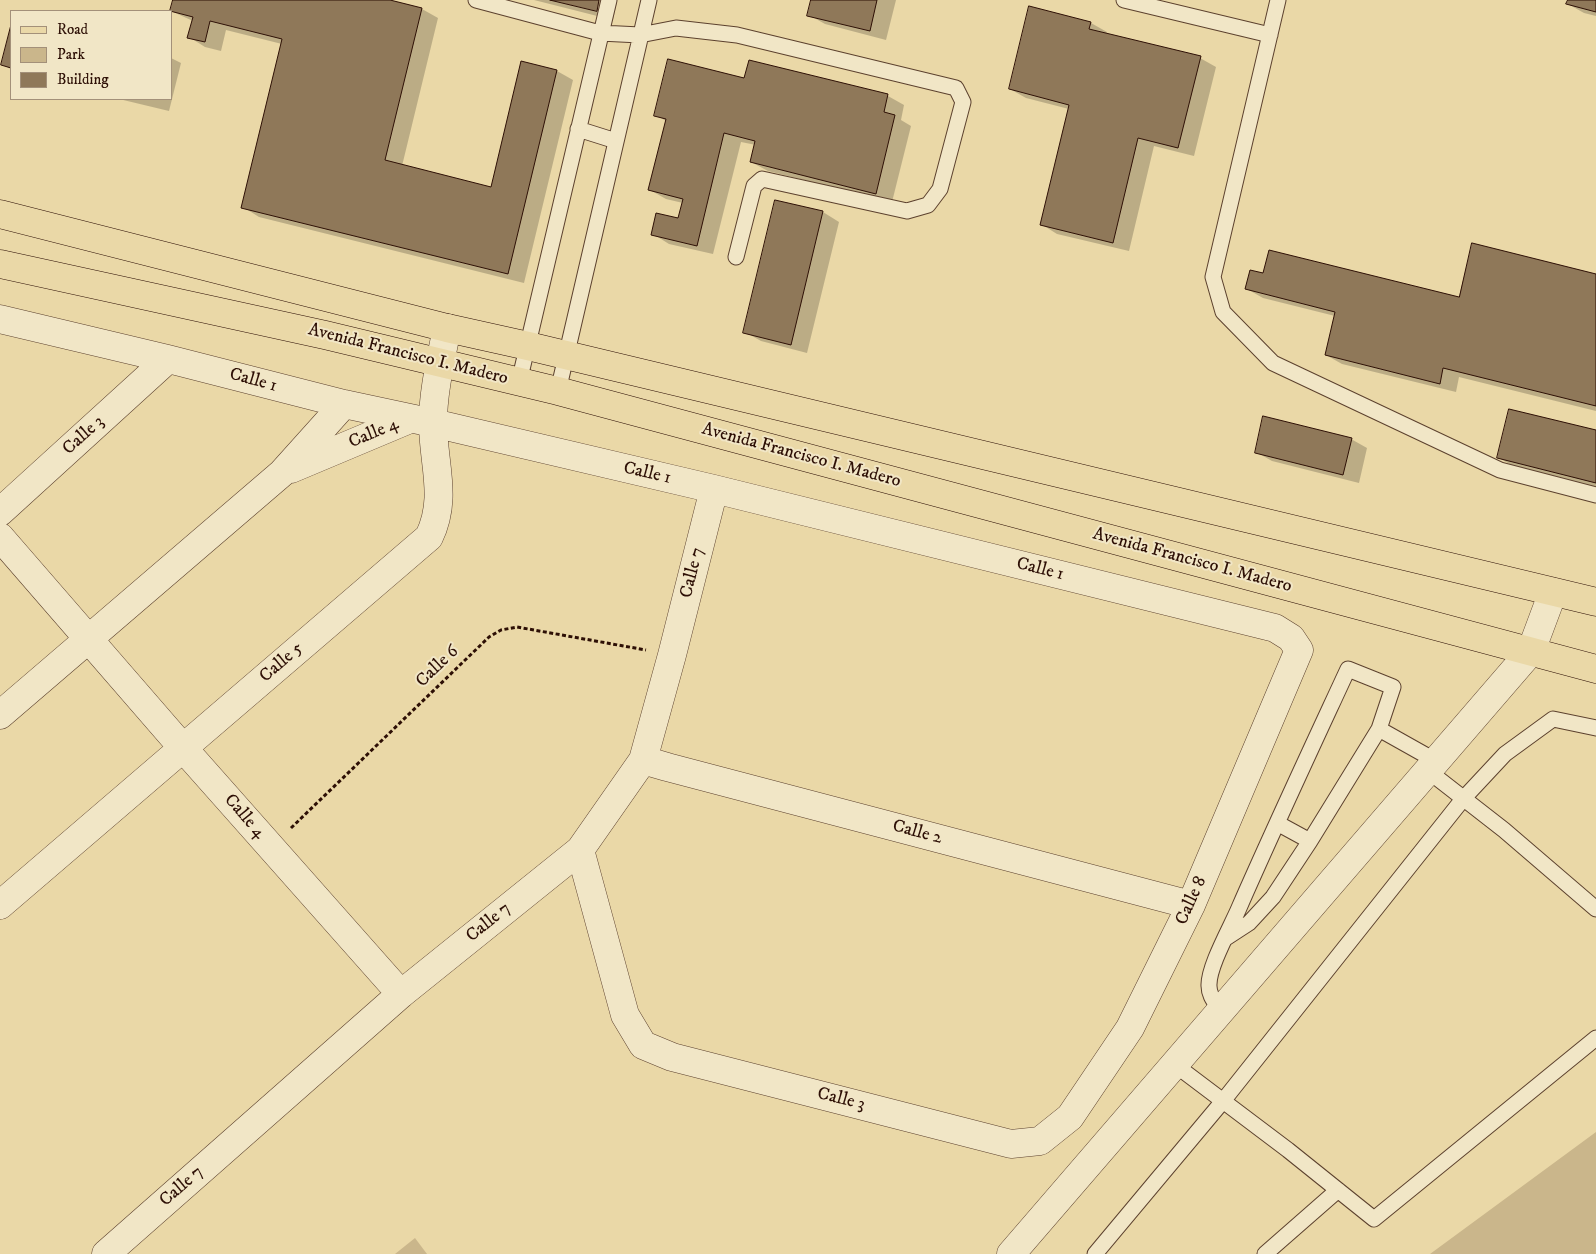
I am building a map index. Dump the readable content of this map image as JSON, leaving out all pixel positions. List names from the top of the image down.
{
  "streets": {
    "main road": ["Avenida Francisco I. Madero"],
    "street": [
      "Calle 1",
      "Calle 4",
      "Calle 3",
      "Calle 7",
      "Calle 5",
      "Calle 2",
      "Calle 8"
    ],
    "path": ["Calle 6"]
  },
  "crossings": [
    ["Avenida Francisco I. Madero", "Calle 5"],
    ["Calle 1", "Calle 4"],
    ["Calle 1", "Calle 3"],
    ["Calle 1", "Calle 7"],
    ["Calle 1", "Calle 5"],
    ["Calle 1", "Calle 8"],
    ["Calle 4", "Calle 7"],
    ["Calle 4", "Calle 5"],
    ["Calle 4", "Calle 6"],
    ["Calle 3", "Calle 7"],
    ["Calle 3", "Calle 8"],
    ["Calle 7", "Calle 6"],
    ["Calle 7", "Calle 2"],
    ["Calle 2", "Calle 8"]
  ],
  "legend": ["Road", "Park", "Building"]
}
